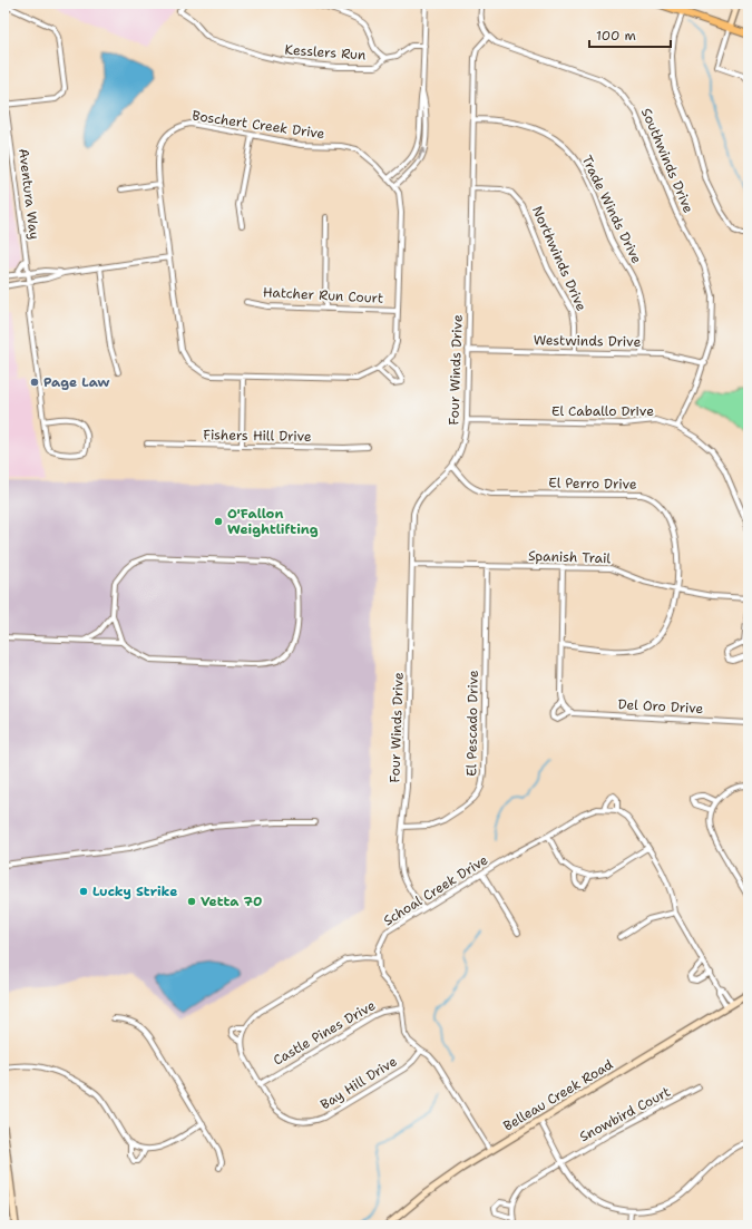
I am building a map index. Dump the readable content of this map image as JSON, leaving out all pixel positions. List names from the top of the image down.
{
  "streets": {
    "main road": ["Belleau Creek Road"],
    "street": [
      "Kesslers Run",
      "Boschert Creek Drive",
      "Southwinds Drive",
      "Aventura Way",
      "Trade Winds Drive",
      "Northwinds Drive",
      "Hatcher Run Court",
      "Westwinds Drive",
      "Four Winds Drive",
      "El Caballo Drive",
      "Fishers Hill Drive",
      "El Perro Drive",
      "Spanish Trail",
      "Del Oro Drive",
      "El Pescado Drive",
      "Schoal Creek Drive",
      "Castle Pines Drive",
      "Bay Hill Drive",
      "Snowbird Court"
    ]
  },
  "crossings": [
    ["Boschert Creek Drive", "Hatcher Run Court"],
    ["Southwinds Drive", "Westwinds Drive"],
    ["Southwinds Drive", "Four Winds Drive"],
    ["Southwinds Drive", "El Caballo Drive"],
    ["Trade Winds Drive", "Westwinds Drive"],
    ["Trade Winds Drive", "Four Winds Drive"],
    ["Northwinds Drive", "Westwinds Drive"],
    ["Northwinds Drive", "Four Winds Drive"],
    ["Westwinds Drive", "Four Winds Drive"],
    ["Four Winds Drive", "El Caballo Drive"],
    ["Four Winds Drive", "El Perro Drive"],
    ["Four Winds Drive", "Spanish Trail"],
    ["Four Winds Drive", "El Pescado Drive"],
    ["Four Winds Drive", "Schoal Creek Drive"],
    ["El Perro Drive", "Spanish Trail"],
    ["El Perro Drive", "Del Oro Drive"],
    ["Spanish Trail", "Del Oro Drive"],
    ["Spanish Trail", "El Pescado Drive"],
    ["Schoal Creek Drive", "Bay Hill Drive"],
    ["Schoal Creek Drive", "Belleau Creek Road"],
    ["Castle Pines Drive", "Bay Hill Drive"]
  ],
  "places": [
    "Page Law",
    "O'Fallon Weightlifting",
    "Lucky Strike",
    "Vetta 70"
  ],
  "scale_bar": "100 m"
}
